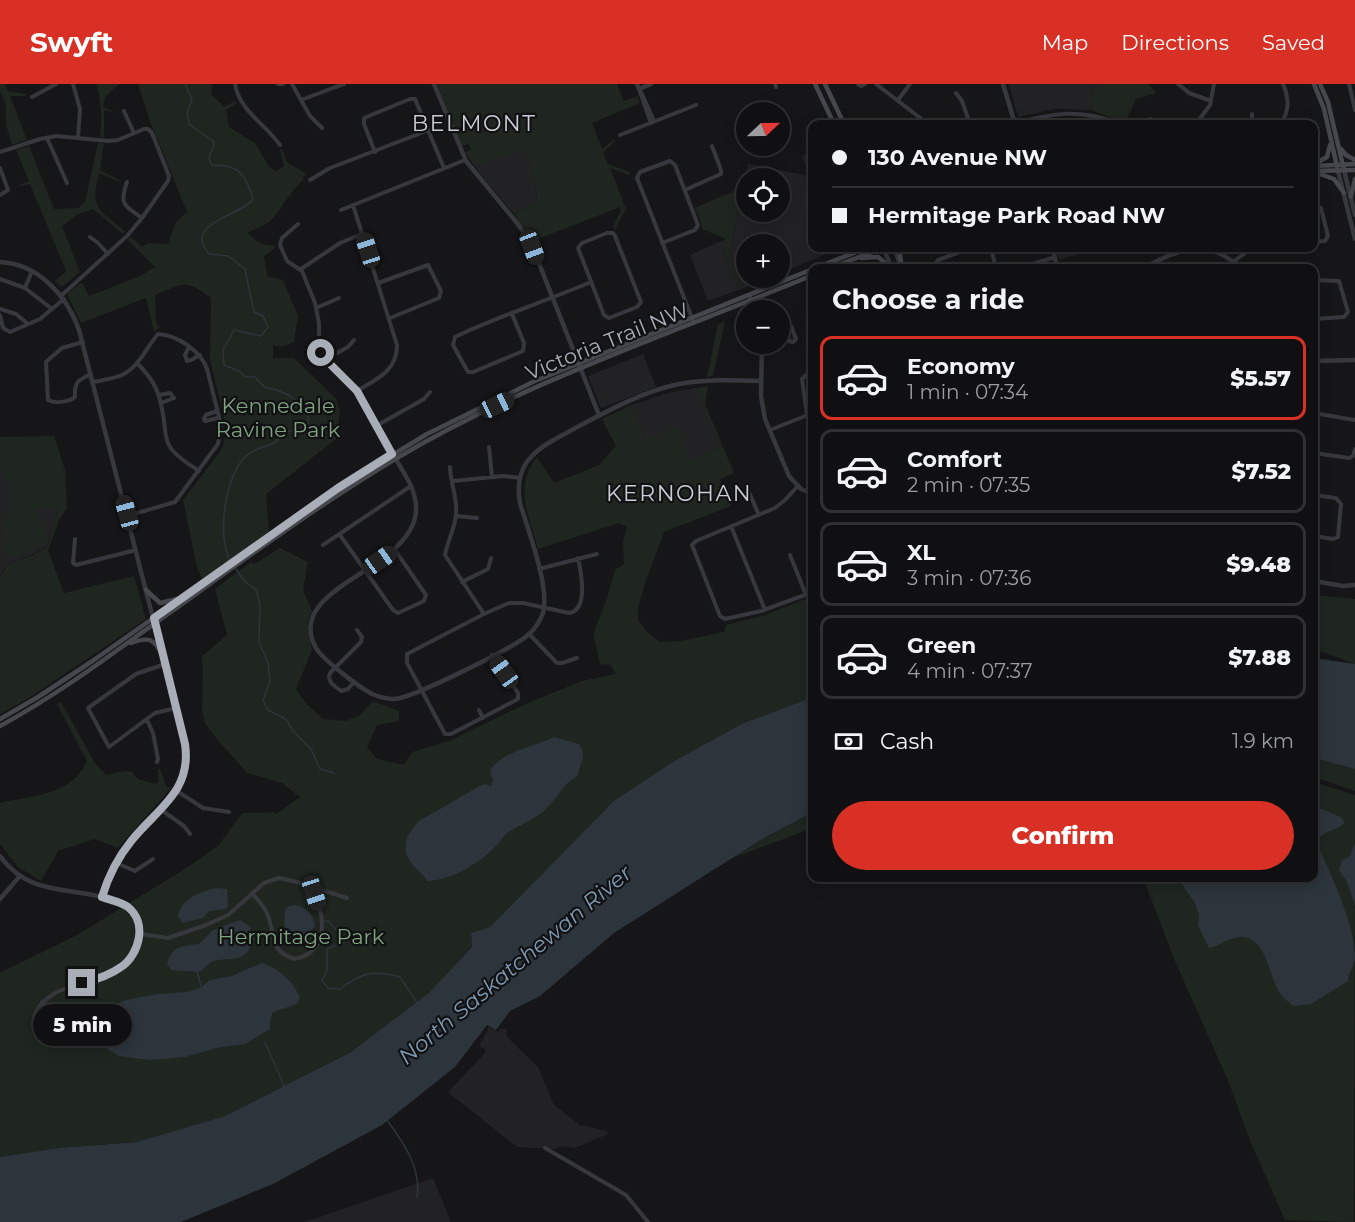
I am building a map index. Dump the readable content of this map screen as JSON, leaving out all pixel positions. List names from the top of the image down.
{
  "streets": {
    "main road": ["Victoria Trail NW"]
  },
  "districts": ["BELMONT", "KERNOHAN"],
  "water": ["North Saskatchewan River"],
  "parks": ["Kennedale Ravine Park", "Hermitage Park"],
  "north": "right",
  "page": {
    "header": "Swyft",
    "nav": ["Map", "Directions", "Saved"],
    "map_buttons": ["+", "−"],
    "banner": ["130 Avenue NW", "Hermitage Park Road NW"],
    "heading": "Choose a ride",
    "list": [
      {
        "name": "Economy",
        "note": "1 min · 07:34",
        "value": "$5.57"
      },
      {
        "name": "Comfort",
        "note": "2 min · 07:35",
        "value": "$7.52"
      },
      {
        "name": "XL",
        "note": "3 min · 07:36",
        "value": "$9.48"
      },
      {
        "name": "Green",
        "note": "4 min · 07:37",
        "value": "$7.88"
      }
    ],
    "pay": ["Cash", "1.9 km"],
    "buttons": "Confirm",
    "bubble": "5 min"
  }
}
